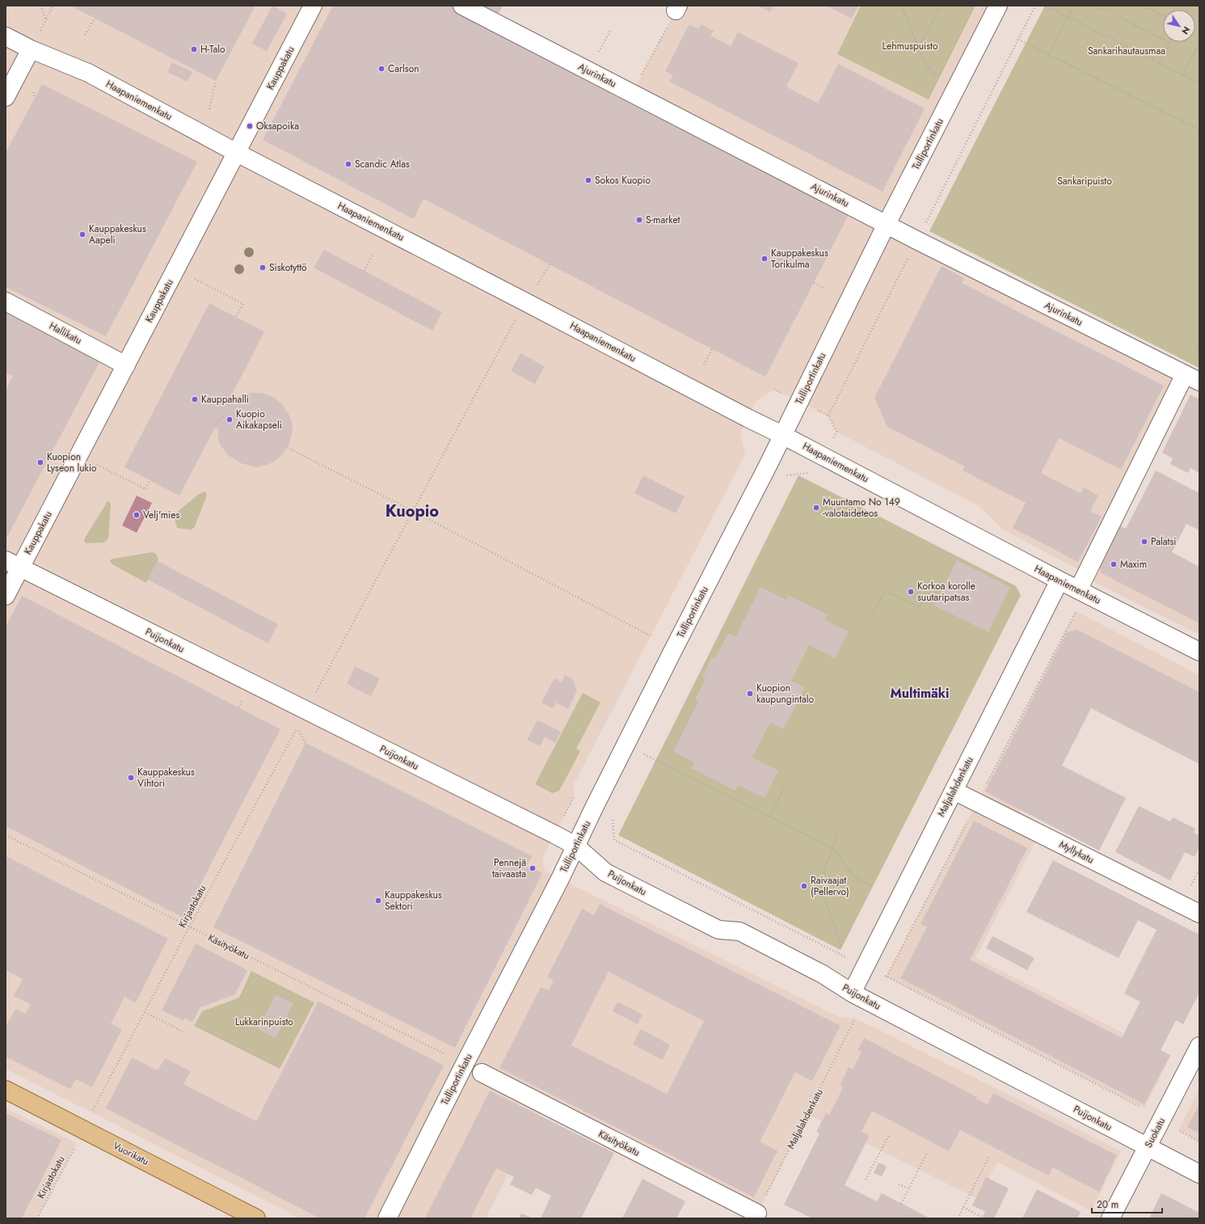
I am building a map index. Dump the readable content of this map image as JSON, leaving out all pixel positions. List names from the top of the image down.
{
  "streets": {
    "main road": ["Vuorikatu"],
    "street": [
      "Kauppakatu",
      "Ajurinkatu",
      "Haapaniemenkatu",
      "Tulliportinkatu",
      "Hallikatu",
      "Puijonkatu",
      "Maljalahdenkatu",
      "Myllykatu",
      "Käsityökatu",
      "Suokatu"
    ],
    "path": ["Kirjastokatu"]
  },
  "crossings": [
    ["Kauppakatu", "Haapaniemenkatu"],
    ["Kauppakatu", "Hallikatu"],
    ["Kauppakatu", "Puijonkatu"],
    ["Ajurinkatu", "Tulliportinkatu"],
    ["Haapaniemenkatu", "Tulliportinkatu"],
    ["Haapaniemenkatu", "Maljalahdenkatu"],
    ["Tulliportinkatu", "Puijonkatu"],
    ["Puijonkatu", "Maljalahdenkatu"],
    ["Puijonkatu", "Suokatu"],
    ["Maljalahdenkatu", "Myllykatu"],
    ["Maljalahdenkatu", "Käsityökatu"],
    ["Kirjastokatu", "Käsityökatu"]
  ],
  "districts": ["Kuopio", "Multimäki"],
  "parks": [
    "Lehmuspuisto",
    "Sankarihautausmaa",
    "Sankaripuisto",
    "Lukkarinpuisto"
  ],
  "places": [
    "H-Talo",
    "Carlson",
    "Oksapoika",
    "Scandic Atlas",
    "Sokos Kuopio",
    "S-market",
    "Kauppakeskus Aapeli",
    "Kauppakeskus Torikulma",
    "Siskotyttö",
    "Kauppahalli",
    "Kuopio Aikakapseli",
    "Kuopion Lyseon lukio",
    "Muuntamo No 149 -valotaideteos",
    "Velj'mies",
    "Palatsi",
    "Maxim",
    "Korkoa korolle suutaripatsas",
    "Kuopion kaupungintalo",
    "Kauppakeskus Vihtori",
    "Pennejä taivaasta",
    "Raivaajat (Pellervo)",
    "Kauppakeskus Sektori"
  ],
  "scale_bar": "20 m",
  "north": "bottom right"
}
